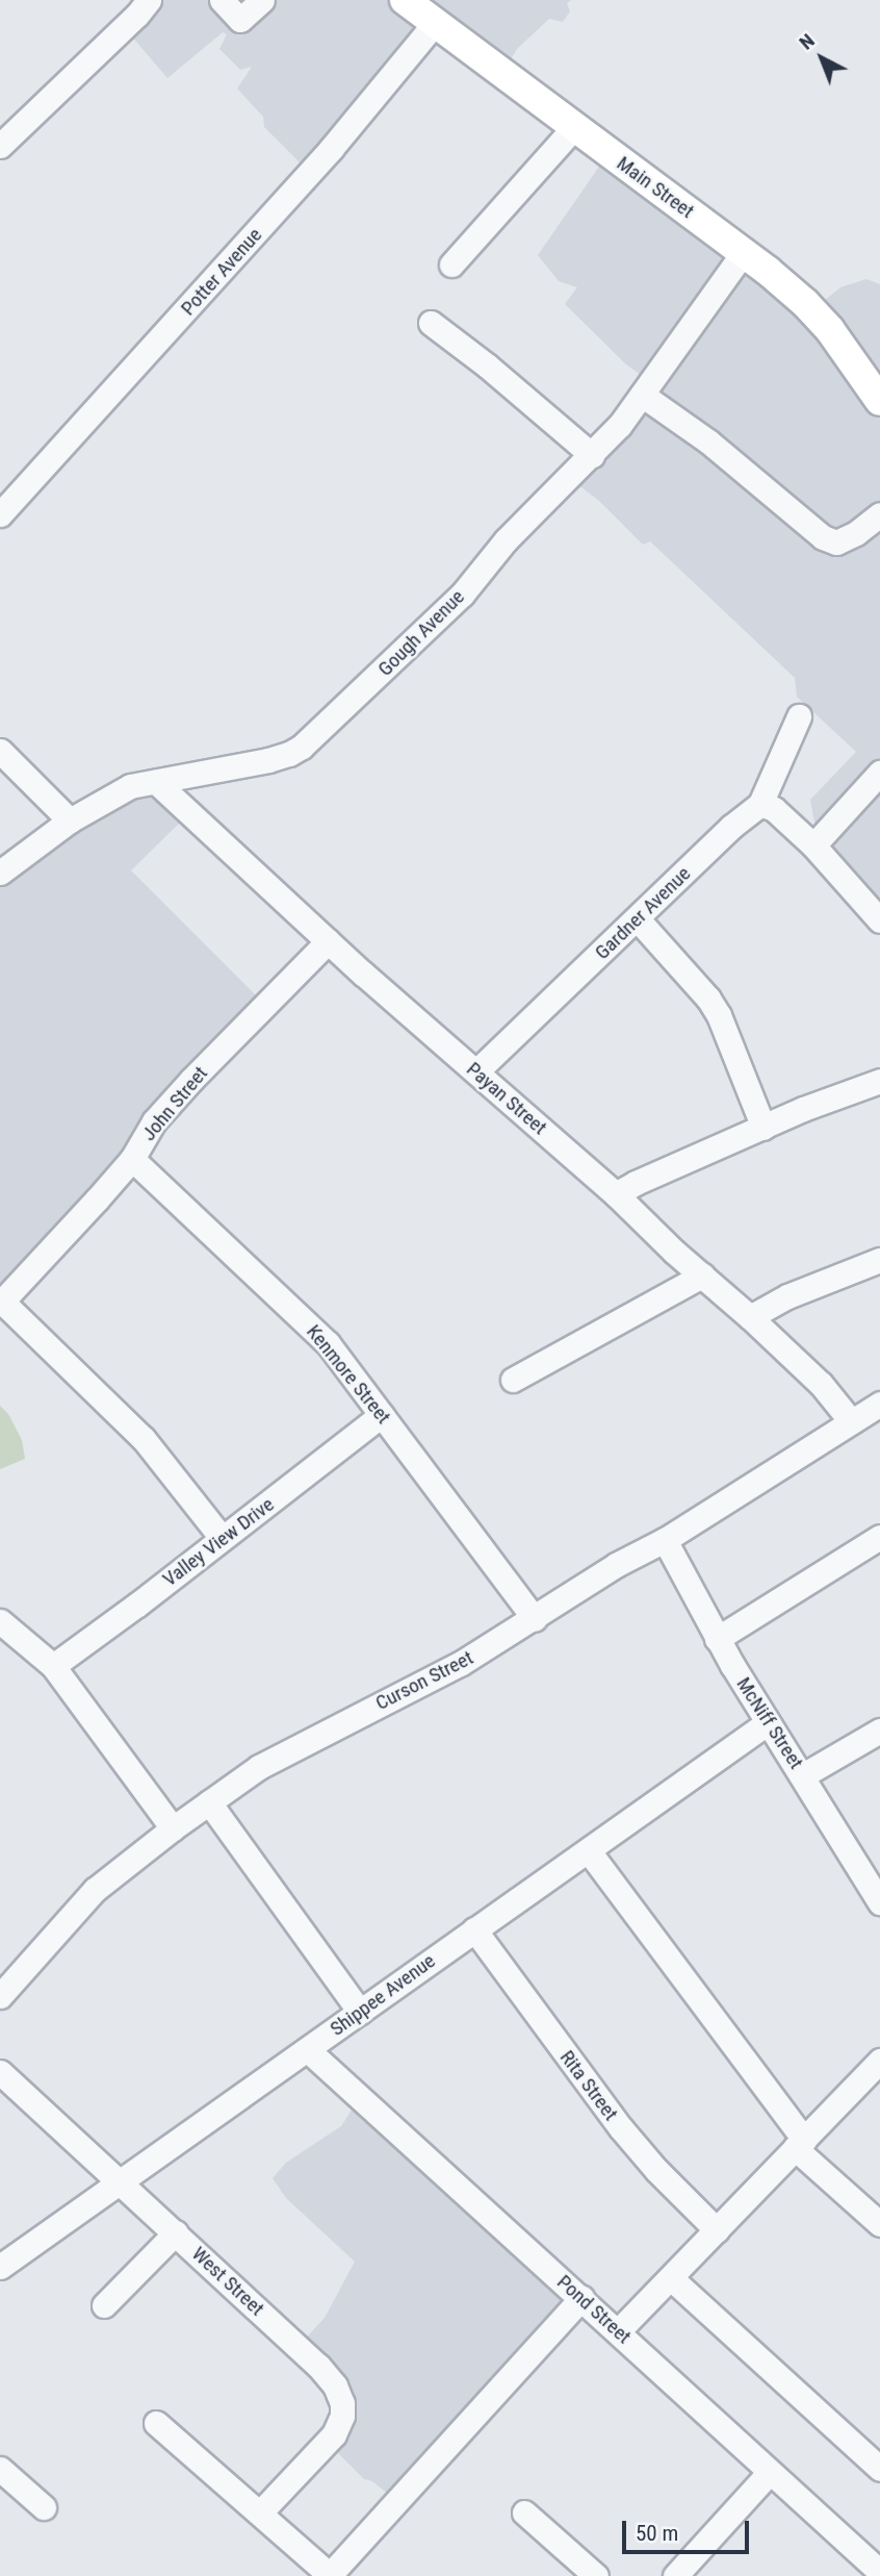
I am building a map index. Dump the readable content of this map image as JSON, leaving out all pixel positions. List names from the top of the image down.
{
  "streets": {
    "main road": ["Main Street"],
    "street": [
      "Potter Avenue",
      "Gough Avenue",
      "Gardner Avenue",
      "Payan Street",
      "John Street",
      "Kenmore Street",
      "Valley View Drive",
      "Curson Street",
      "McNiff Street",
      "Shippee Avenue",
      "Rita Street",
      "West Street",
      "Pond Street"
    ]
  },
  "crossings": [
    ["Main Street", "Potter Avenue"],
    ["Main Street", "Gough Avenue"],
    ["Gough Avenue", "Payan Street"],
    ["Gardner Avenue", "Payan Street"],
    ["Payan Street", "John Street"],
    ["Payan Street", "Curson Street"],
    ["John Street", "Kenmore Street"],
    ["Kenmore Street", "Valley View Drive"],
    ["Kenmore Street", "Curson Street"],
    ["Curson Street", "McNiff Street"],
    ["McNiff Street", "Shippee Avenue"],
    ["Shippee Avenue", "Rita Street"],
    ["Shippee Avenue", "West Street"],
    ["Shippee Avenue", "Pond Street"]
  ],
  "scale_bar": "50 m",
  "north": "top left"
}
